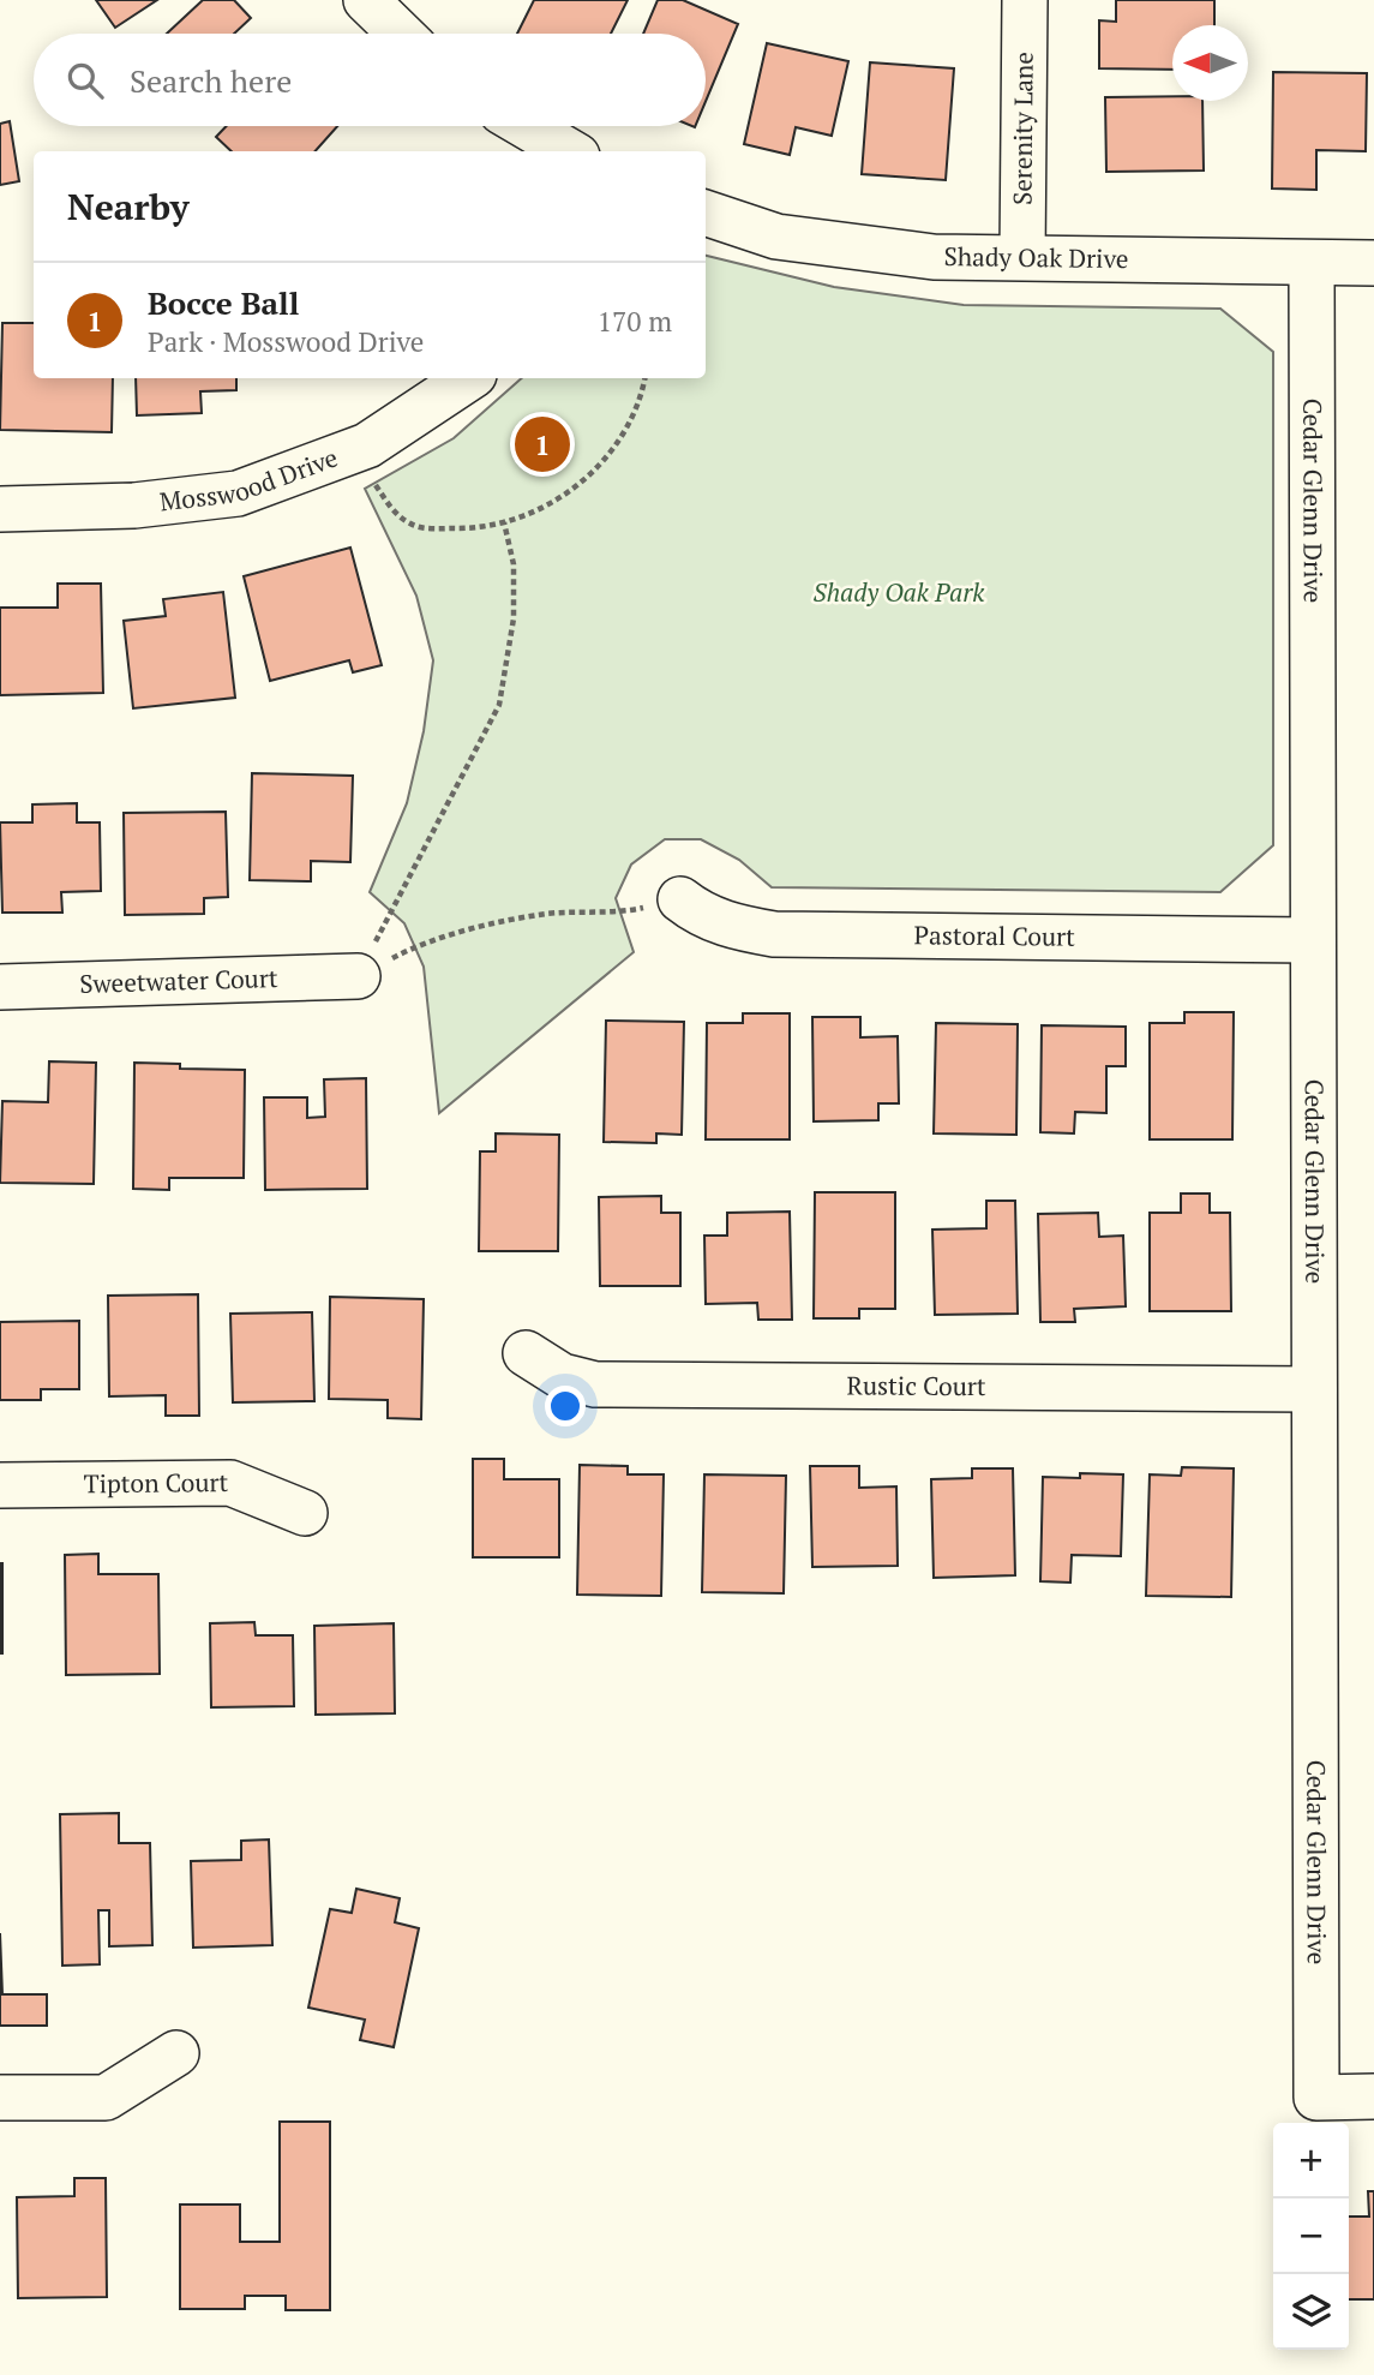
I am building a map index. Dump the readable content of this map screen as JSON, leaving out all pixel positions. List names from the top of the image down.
{
  "streets": {
    "street": [
      "Serenity Lane",
      "Shady Oak Drive",
      "Mosswood Drive",
      "Cedar Glenn Drive",
      "Pastoral Court",
      "Sweetwater Court",
      "Rustic Court",
      "Tipton Court"
    ]
  },
  "crossings": [
    ["Serenity Lane", "Shady Oak Drive"],
    ["Shady Oak Drive", "Cedar Glenn Drive"],
    ["Cedar Glenn Drive", "Pastoral Court"],
    ["Cedar Glenn Drive", "Rustic Court"]
  ],
  "parks": ["Shady Oak Park"],
  "north": "left",
  "page": {
    "search": "Search here",
    "heading": "Nearby",
    "list": [
      {
        "mark": "1",
        "name": "Bocce Ball",
        "note": "Park · Mosswood Drive",
        "value": "170 m"
      }
    ],
    "pins": "1",
    "map_buttons": ["+", "−"]
  }
}
